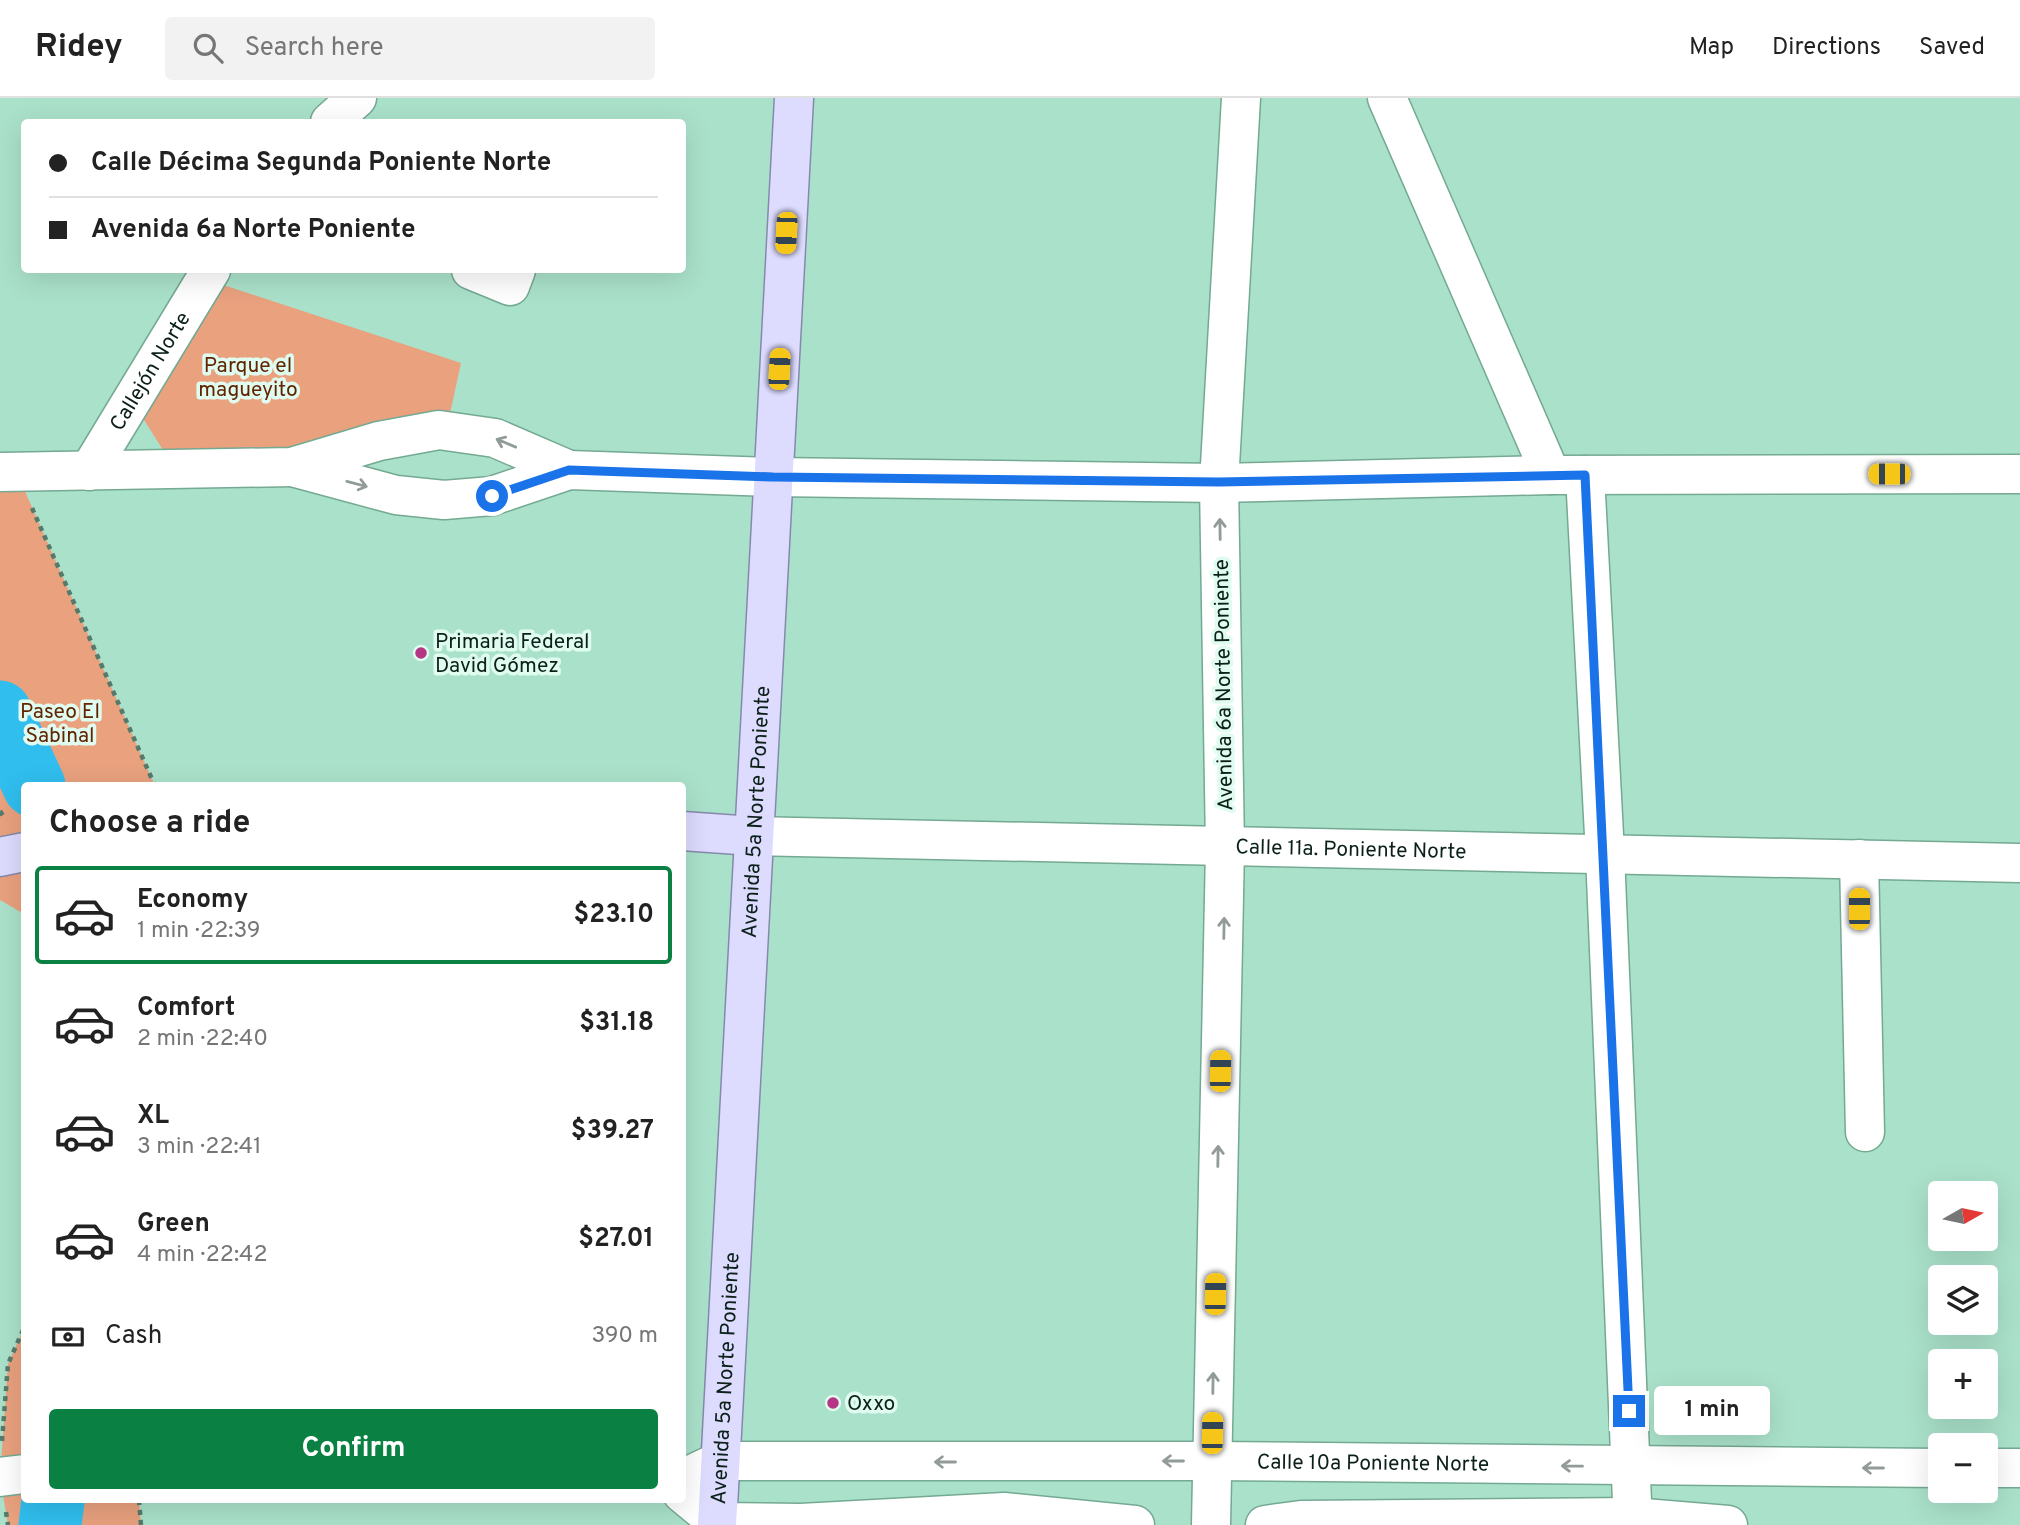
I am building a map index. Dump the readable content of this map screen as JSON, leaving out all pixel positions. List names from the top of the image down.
{
  "streets": {
    "main road": ["Avenida 5a Norte Poniente", "Calle 11a. Poniente Norte"],
    "street": ["Callejón Norte", "Avenida 6a Norte Poniente", "Calle 10a Poniente Norte"]
  },
  "crossings": [
    ["Avenida 6a Norte Poniente", "Calle 11a. Poniente Norte"],
    ["Avenida 6a Norte Poniente", "Calle 10a Poniente Norte"],
    ["Avenida 5a Norte Poniente", "Calle 11a. Poniente Norte"],
    ["Avenida 5a Norte Poniente", "Calle 10a Poniente Norte"]
  ],
  "one_way": ["Avenida 6a Norte Poniente"],
  "parks": ["Parque el magueyito", "Paseo El Sabinal"],
  "places": ["Primaria Federal David Gómez", "Oxxo"],
  "north": "right",
  "page": {
    "header": "Ridey",
    "search": "Search here",
    "nav": ["Map", "Directions", "Saved"],
    "banner": ["Calle Décima Segunda Poniente Norte", "Avenida 6a Norte Poniente"],
    "heading": "Choose a ride",
    "list": [
      {
        "name": "Economy",
        "note": "1 min · 22:39",
        "value": "$23.10"
      },
      {
        "name": "Comfort",
        "note": "2 min · 22:40",
        "value": "$31.18"
      },
      {
        "name": "XL",
        "note": "3 min · 22:41",
        "value": "$39.27"
      },
      {
        "name": "Green",
        "note": "4 min · 22:42",
        "value": "$27.01"
      }
    ],
    "map_buttons": ["+", "−"],
    "pay": ["Cash", "390 m"],
    "bubble": "1 min",
    "buttons": "Confirm"
  }
}
